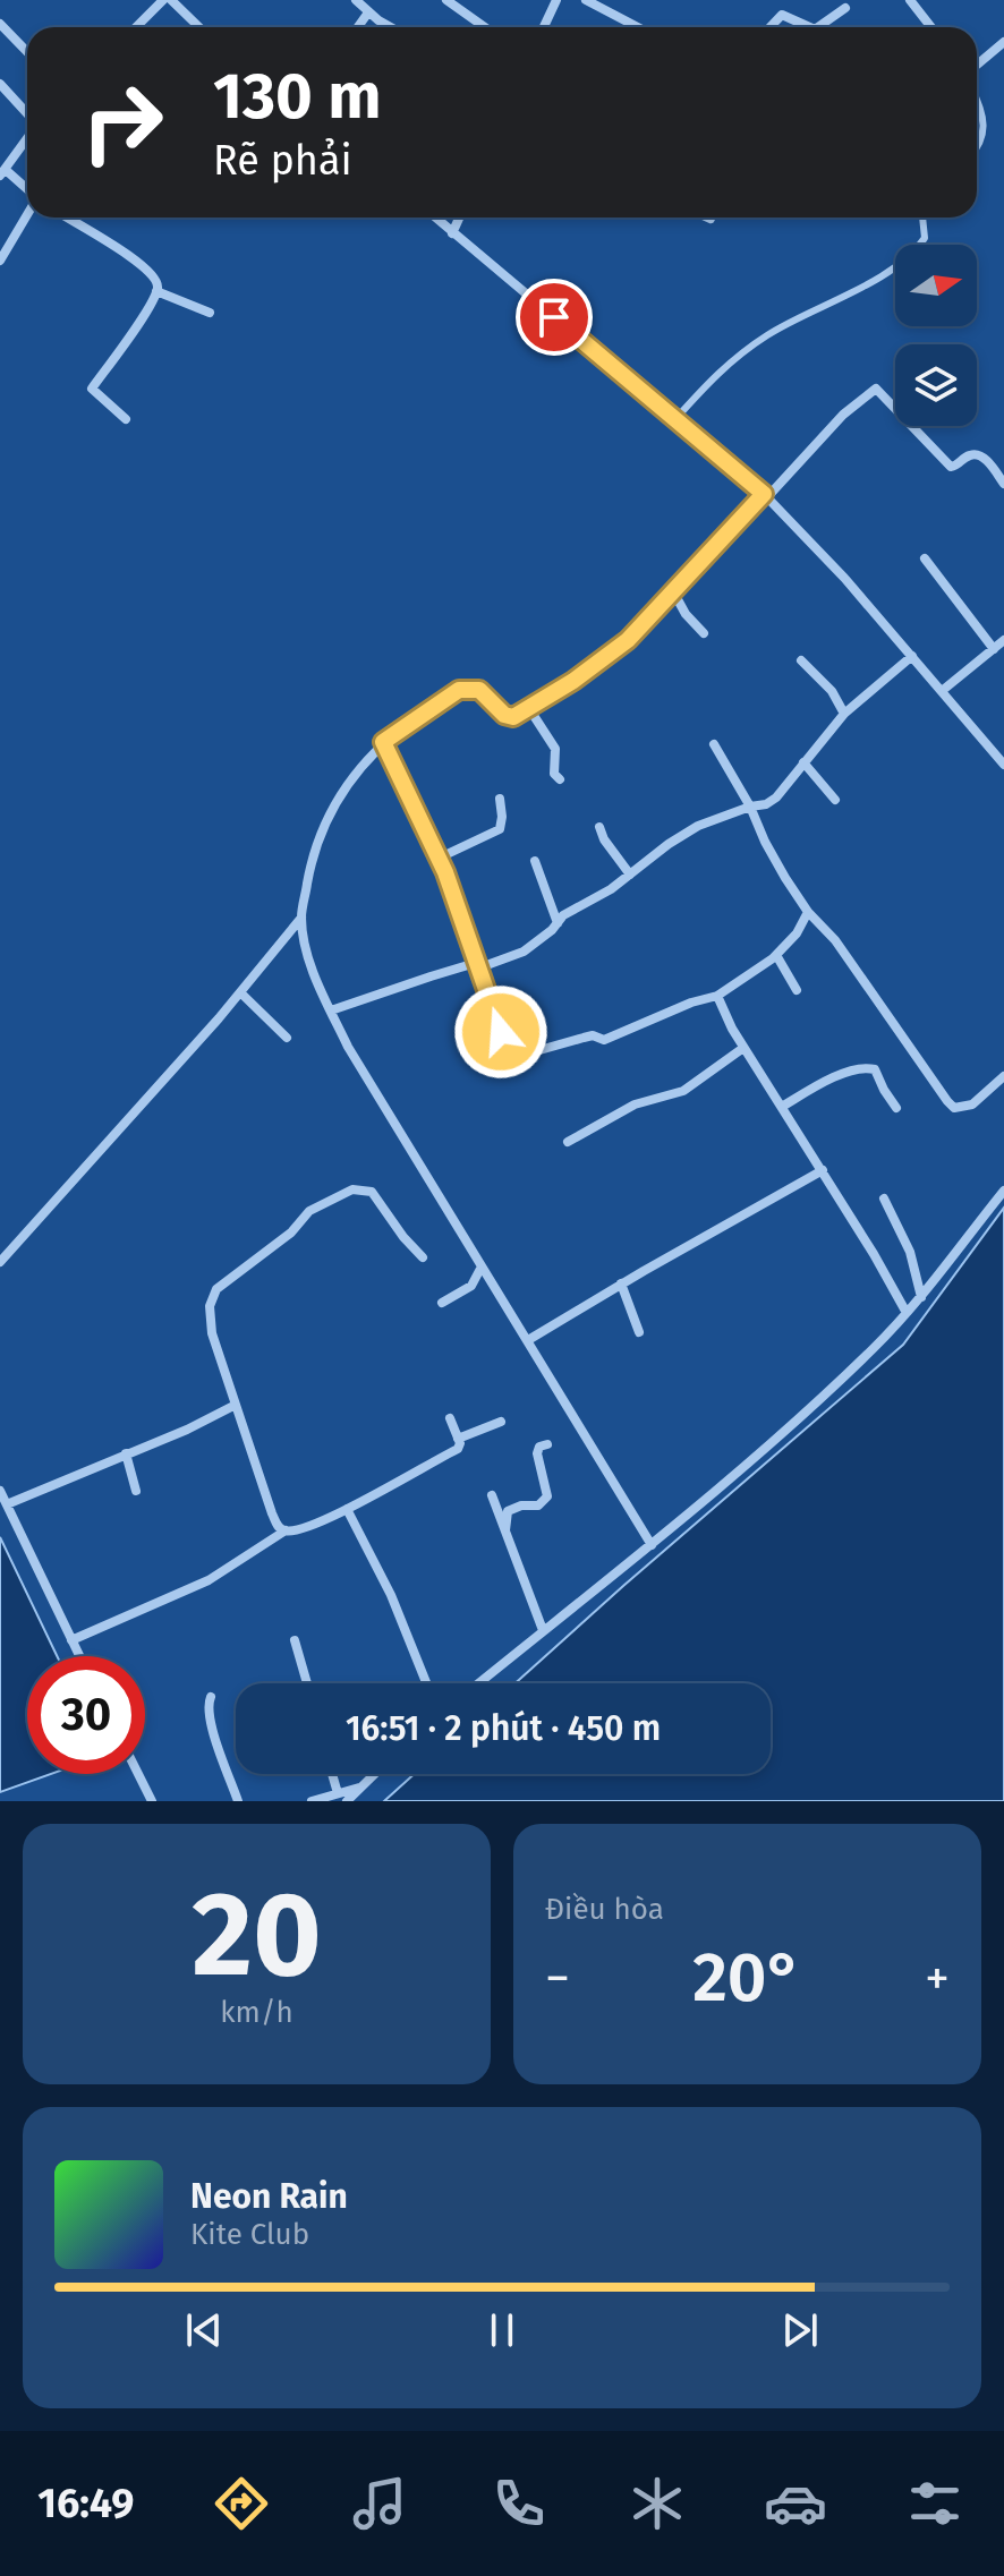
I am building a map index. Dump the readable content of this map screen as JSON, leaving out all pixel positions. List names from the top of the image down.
{
  "north": "right",
  "page": {
    "turn": ["130 m", "Rẽ phải"],
    "limit": "30",
    "trip": "16:51 · 2 phút · 450 m",
    "tile": [
      ["20", "km/h"],
      "Điều hòa"
    ],
    "heat": ["−", "20°", "+"],
    "song": ["Neon Rain", "Kite Club"],
    "tabs": "16:49"
  }
}
